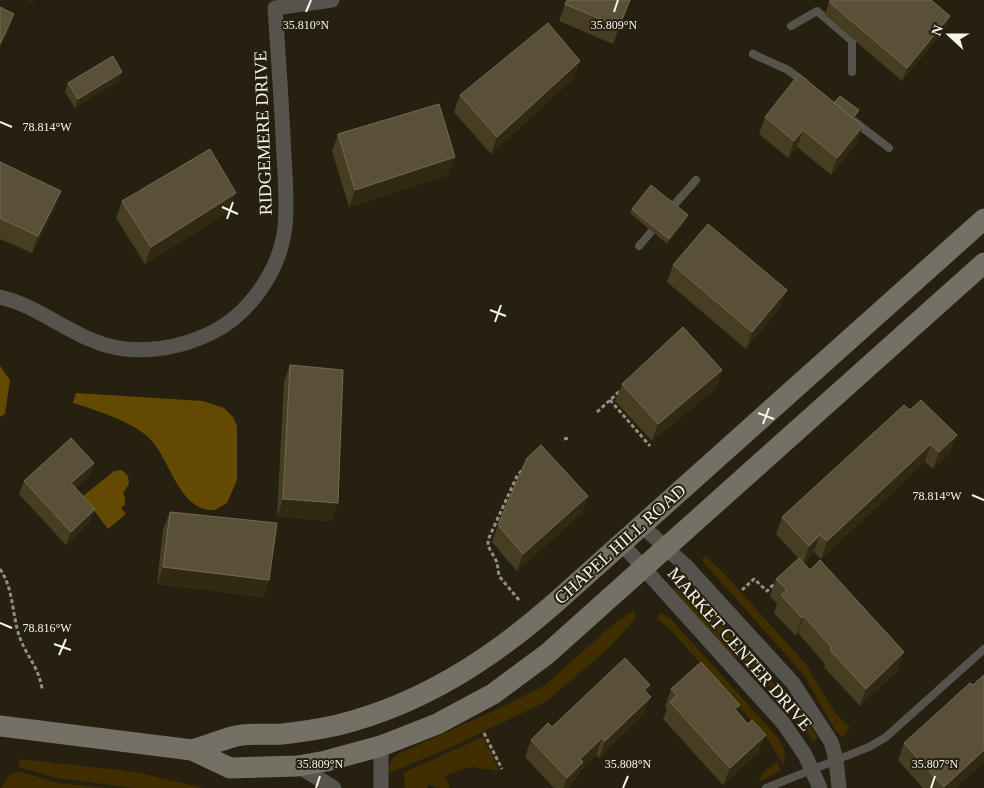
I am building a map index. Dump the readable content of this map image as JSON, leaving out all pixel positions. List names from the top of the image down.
{
  "streets": {
    "main road": ["CHAPEL HILL ROAD"],
    "street": ["RIDGEMERE DRIVE", "MARKET CENTER DRIVE"]
  },
  "crossings": [
    ["CHAPEL HILL ROAD", "MARKET CENTER DRIVE"]
  ],
  "north": "left",
  "coordinates": [
    "35.810°N",
    "35.809°N",
    "78.814°W",
    "78.816°W",
    "35.808°N",
    "35.807°N"
  ]
}
